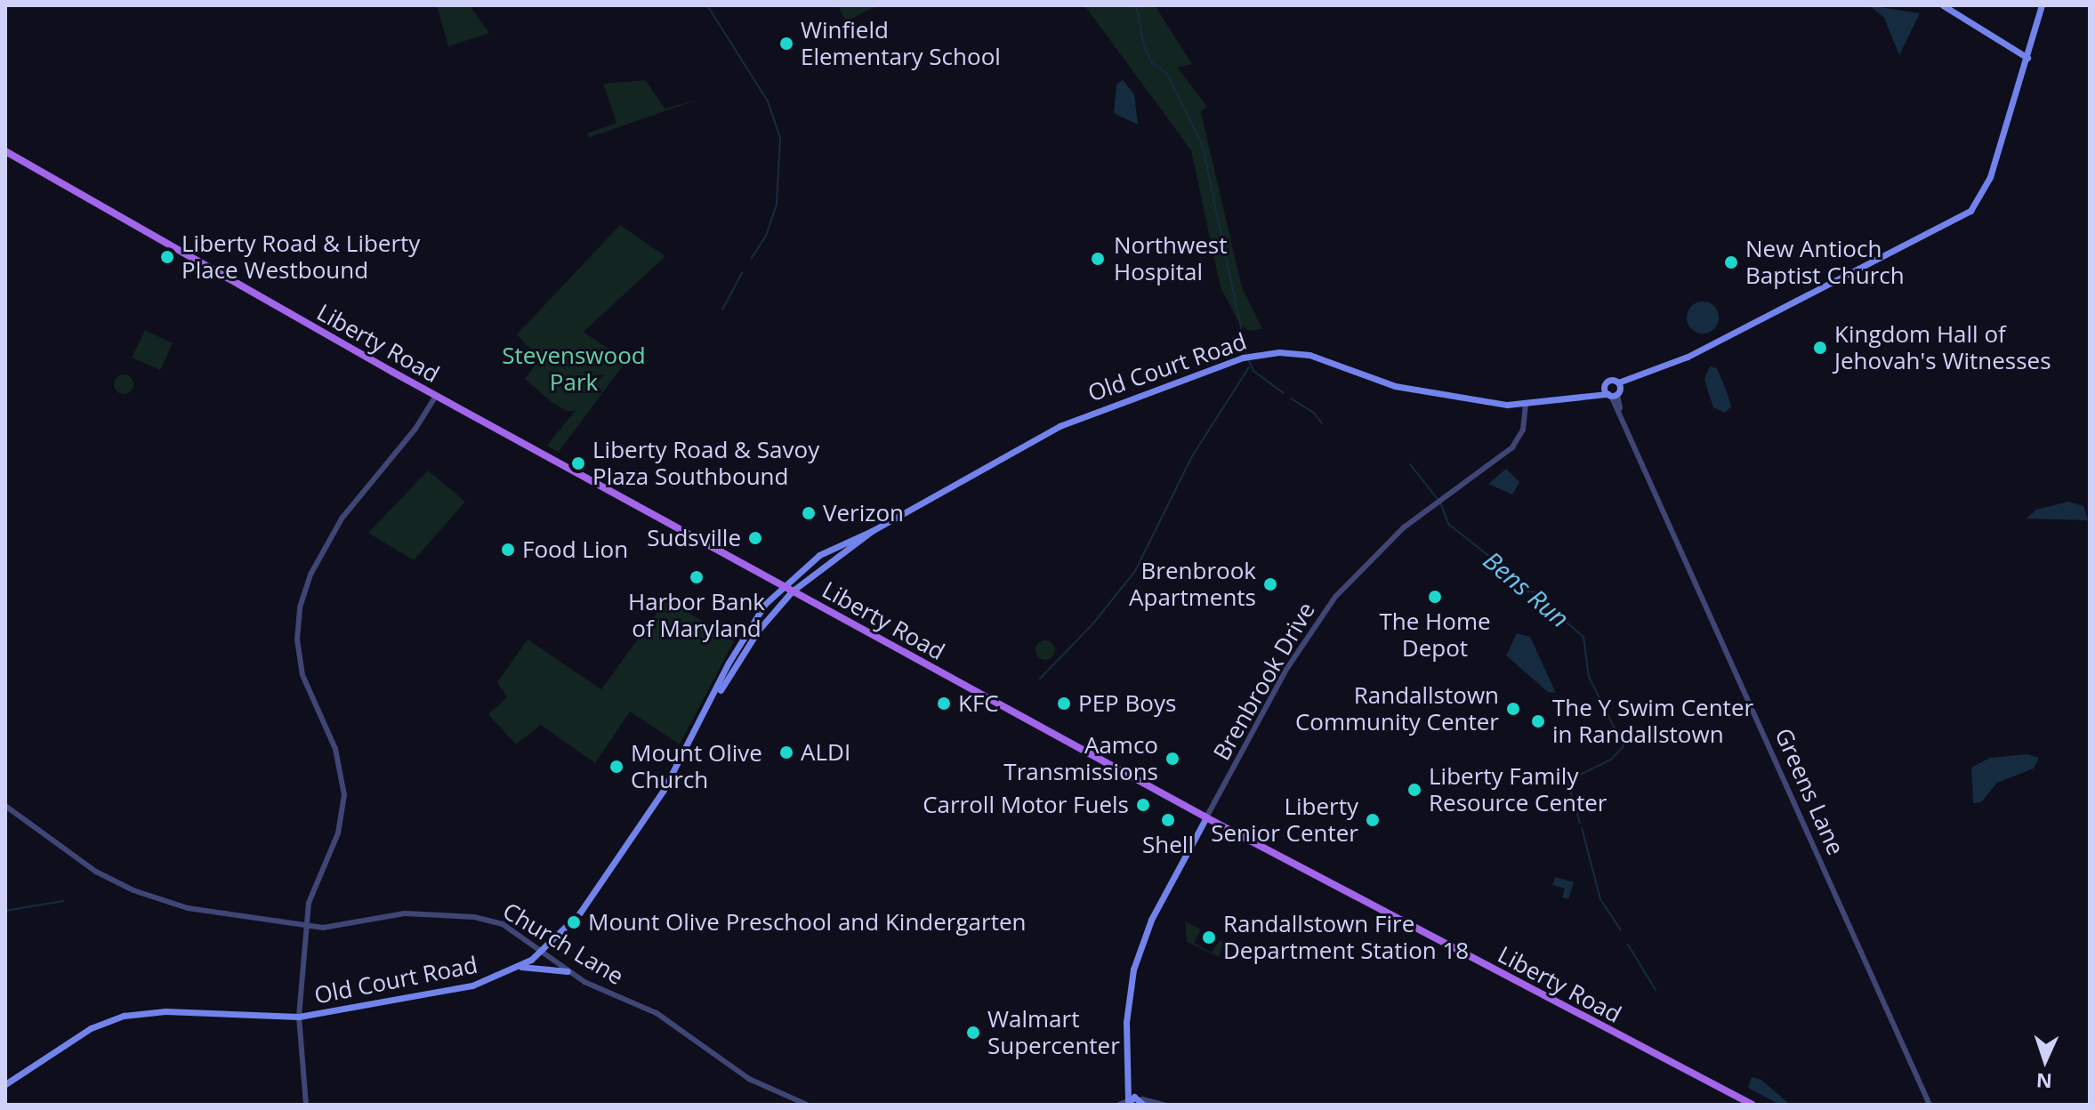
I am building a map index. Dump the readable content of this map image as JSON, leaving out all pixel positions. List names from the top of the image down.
{
  "streets": {
    "main road": ["Liberty Road", "Old Court Road", "Brenbrook Drive"],
    "street": ["Greens Lane", "Church Lane"]
  },
  "crossings": [
    ["Liberty Road", "Old Court Road"],
    ["Liberty Road", "Brenbrook Drive"],
    ["Old Court Road", "Brenbrook Drive"],
    ["Old Court Road", "Greens Lane"],
    ["Old Court Road", "Church Lane"]
  ],
  "water": ["Bens Run"],
  "parks": ["Stevenswood Park"],
  "places": [
    "Winfield Elementary School",
    "Liberty Road & Liberty Place Westbound",
    "Northwest Hospital",
    "New Antioch Baptist Church",
    "Kingdom Hall of Jehovah's Witnesses",
    "Liberty Road & Savoy Plaza Southbound",
    "Verizon",
    "Sudsville",
    "Food Lion",
    "Harbor Bank of Maryland",
    "Brenbrook Apartments",
    "The Home Depot",
    "KFC",
    "PEP Boys",
    "Randallstown Community Center",
    "The Y Swim Center in Randallstown",
    "ALDI",
    "Aamco Transmissions",
    "Mount Olive Church",
    "Liberty Family Resource Center",
    "Carroll Motor Fuels",
    "Shell",
    "Liberty Senior Center",
    "Mount Olive Preschool and Kindergarten",
    "Randallstown Fire Department Station 18",
    "Walmart Supercenter"
  ],
  "north": "bottom"
}
